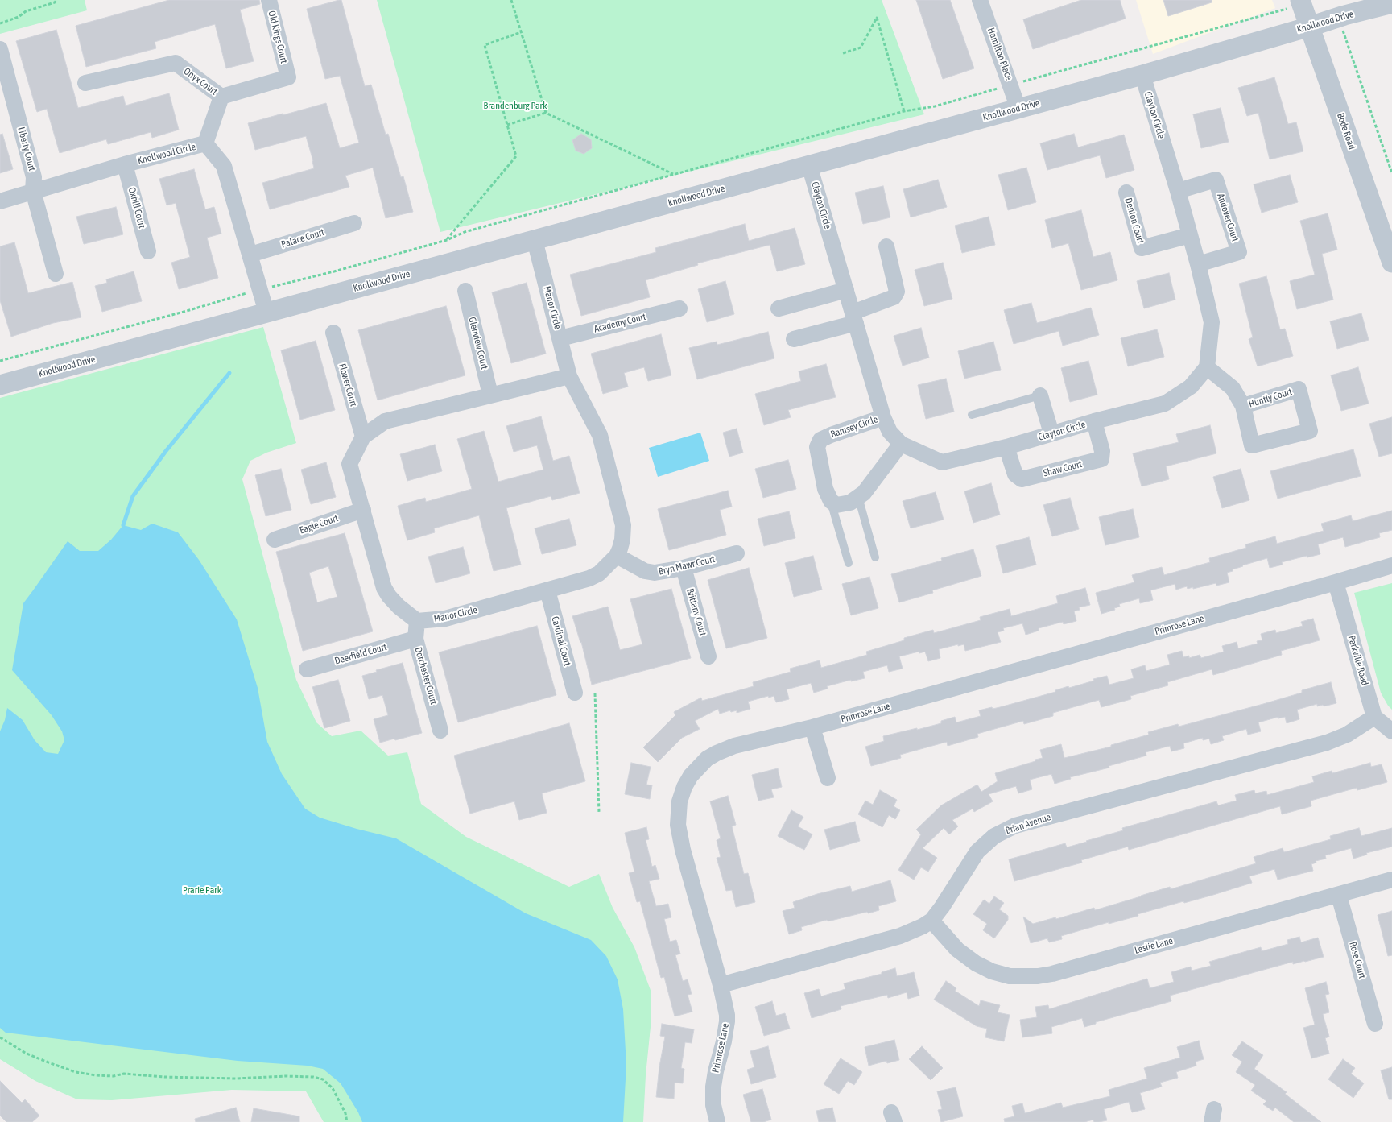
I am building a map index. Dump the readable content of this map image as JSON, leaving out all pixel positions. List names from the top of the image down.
{
  "streets": {
    "street": [
      "Knollwood Drive",
      "Old Kings Court",
      "Hamilton Place",
      "Onyx Court",
      "Clayton Circle",
      "Bode Road",
      "Liberty Court",
      "Knollwood Circle",
      "Oxhill Court",
      "Andover Court",
      "Denton Court",
      "Palace Court",
      "Manor Circle",
      "Academy Court",
      "Glenview Court",
      "Flower Court",
      "Huntly Court",
      "Ramsey Circle",
      "Shaw Court",
      "Eagle Court",
      "Bryn Mawr Court",
      "Brittany Court",
      "Primrose Lane",
      "Cardinal Court",
      "Deerfield Court",
      "Parkville Road",
      "Dorchester Court",
      "Brian Avenue",
      "Leslie Lane",
      "Rose Court"
    ]
  },
  "crossings": [
    ["Knollwood Drive", "Hamilton Place"],
    ["Knollwood Drive", "Clayton Circle"],
    ["Knollwood Drive", "Bode Road"],
    ["Knollwood Drive", "Knollwood Circle"],
    ["Knollwood Drive", "Manor Circle"],
    ["Old Kings Court", "Onyx Court"],
    ["Onyx Court", "Knollwood Circle"],
    ["Clayton Circle", "Andover Court"],
    ["Clayton Circle", "Denton Court"],
    ["Clayton Circle", "Huntly Court"],
    ["Clayton Circle", "Ramsey Circle"],
    ["Clayton Circle", "Shaw Court"],
    ["Liberty Court", "Knollwood Circle"],
    ["Knollwood Circle", "Oxhill Court"],
    ["Knollwood Circle", "Palace Court"],
    ["Manor Circle", "Academy Court"],
    ["Manor Circle", "Bryn Mawr Court"],
    ["Manor Circle", "Cardinal Court"],
    ["Manor Circle", "Dorchester Court"],
    ["Bryn Mawr Court", "Brittany Court"],
    ["Primrose Lane", "Parkville Road"],
    ["Primrose Lane", "Brian Avenue"],
    ["Deerfield Court", "Dorchester Court"],
    ["Parkville Road", "Brian Avenue"],
    ["Brian Avenue", "Leslie Lane"],
    ["Leslie Lane", "Rose Court"]
  ],
  "parks": ["Brandenburg Park", "Prarie Park"]
}
